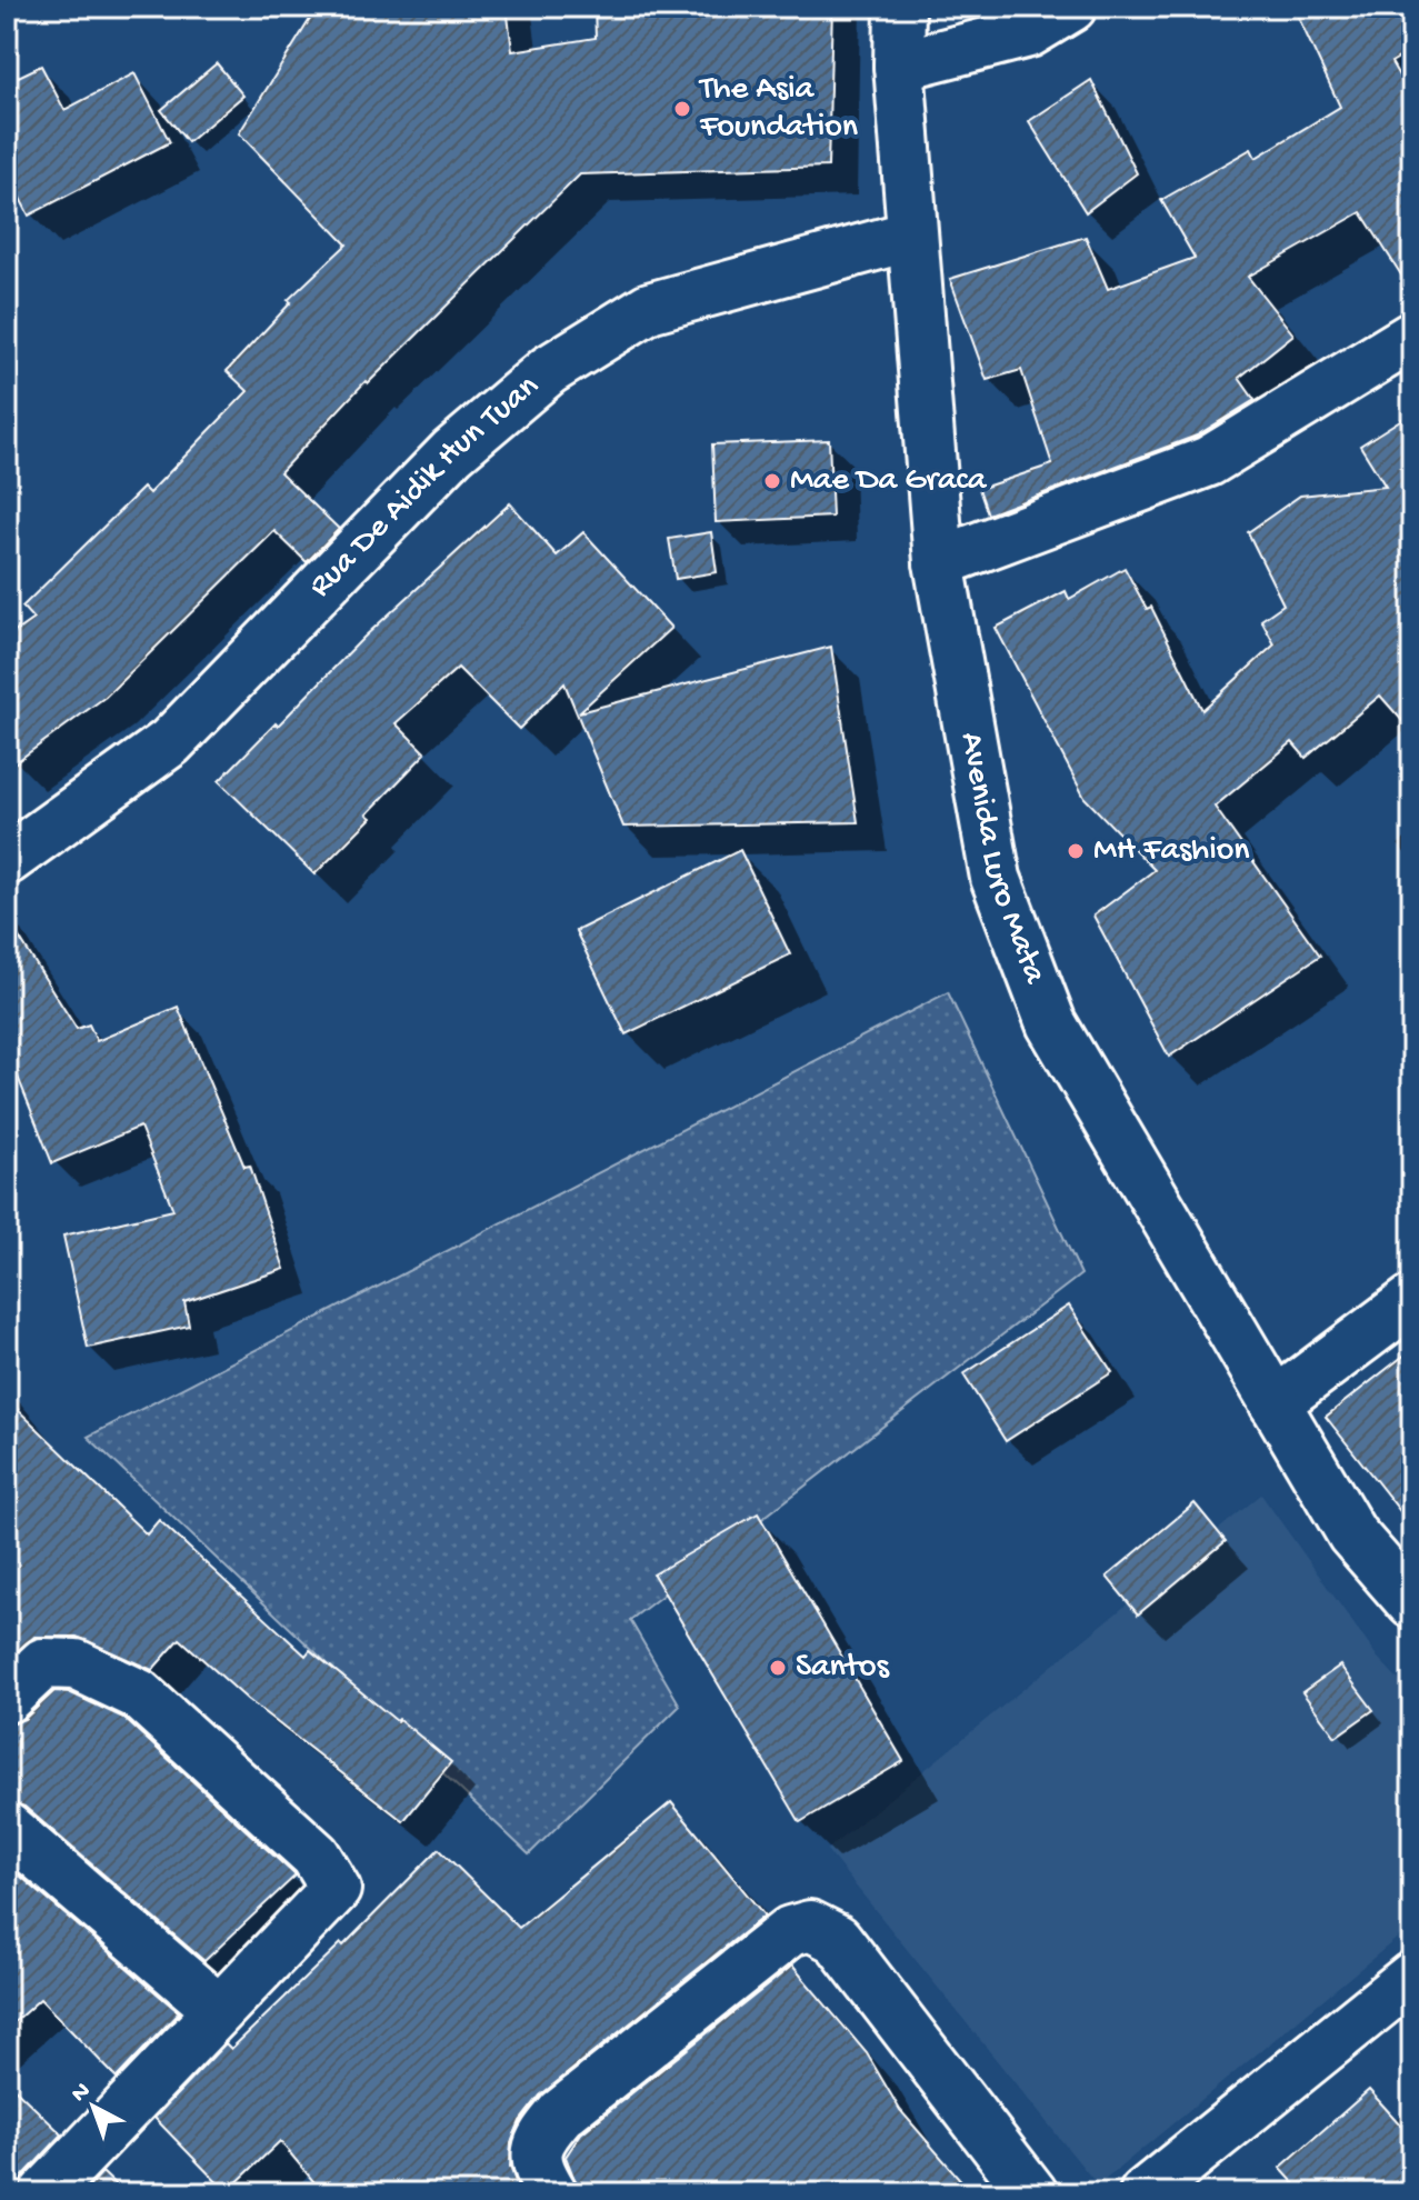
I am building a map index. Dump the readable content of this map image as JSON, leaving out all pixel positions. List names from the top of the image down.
{
  "streets": {
    "street": ["Rua De Aidik Hun Tuan", "Avenida Luro Mata"]
  },
  "crossings": [
    ["Rua De Aidik Hun Tuan", "Avenida Luro Mata"]
  ],
  "places": [
    "The Asia Foundation",
    "Mae Da Graca",
    "MH Fashion",
    "Santos"
  ],
  "north": "top left"
}
